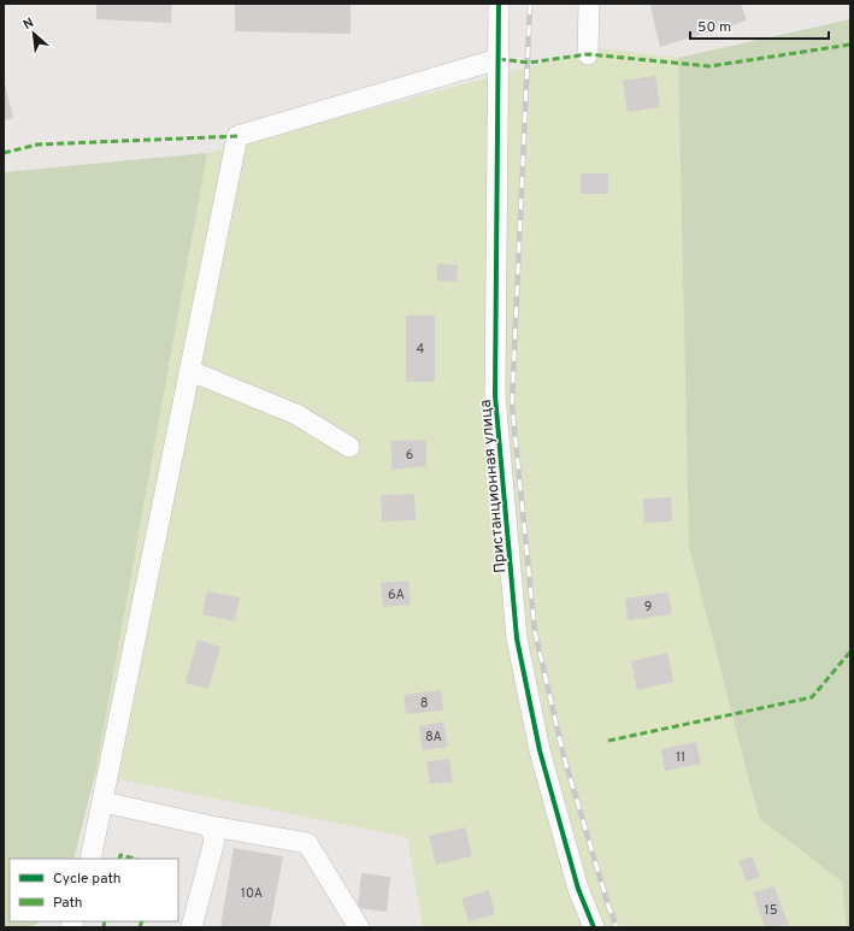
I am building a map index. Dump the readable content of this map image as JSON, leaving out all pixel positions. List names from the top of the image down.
{
  "streets": {
    "street": ["Пристанционная улица"]
  },
  "house_numbers": [
    "4",
    "6",
    "6А",
    "9",
    "8",
    "8А",
    "11",
    "10А",
    "15"
  ],
  "legend": ["Cycle path", "Path"],
  "scale_bar": "50 m",
  "north": "top left"
}
